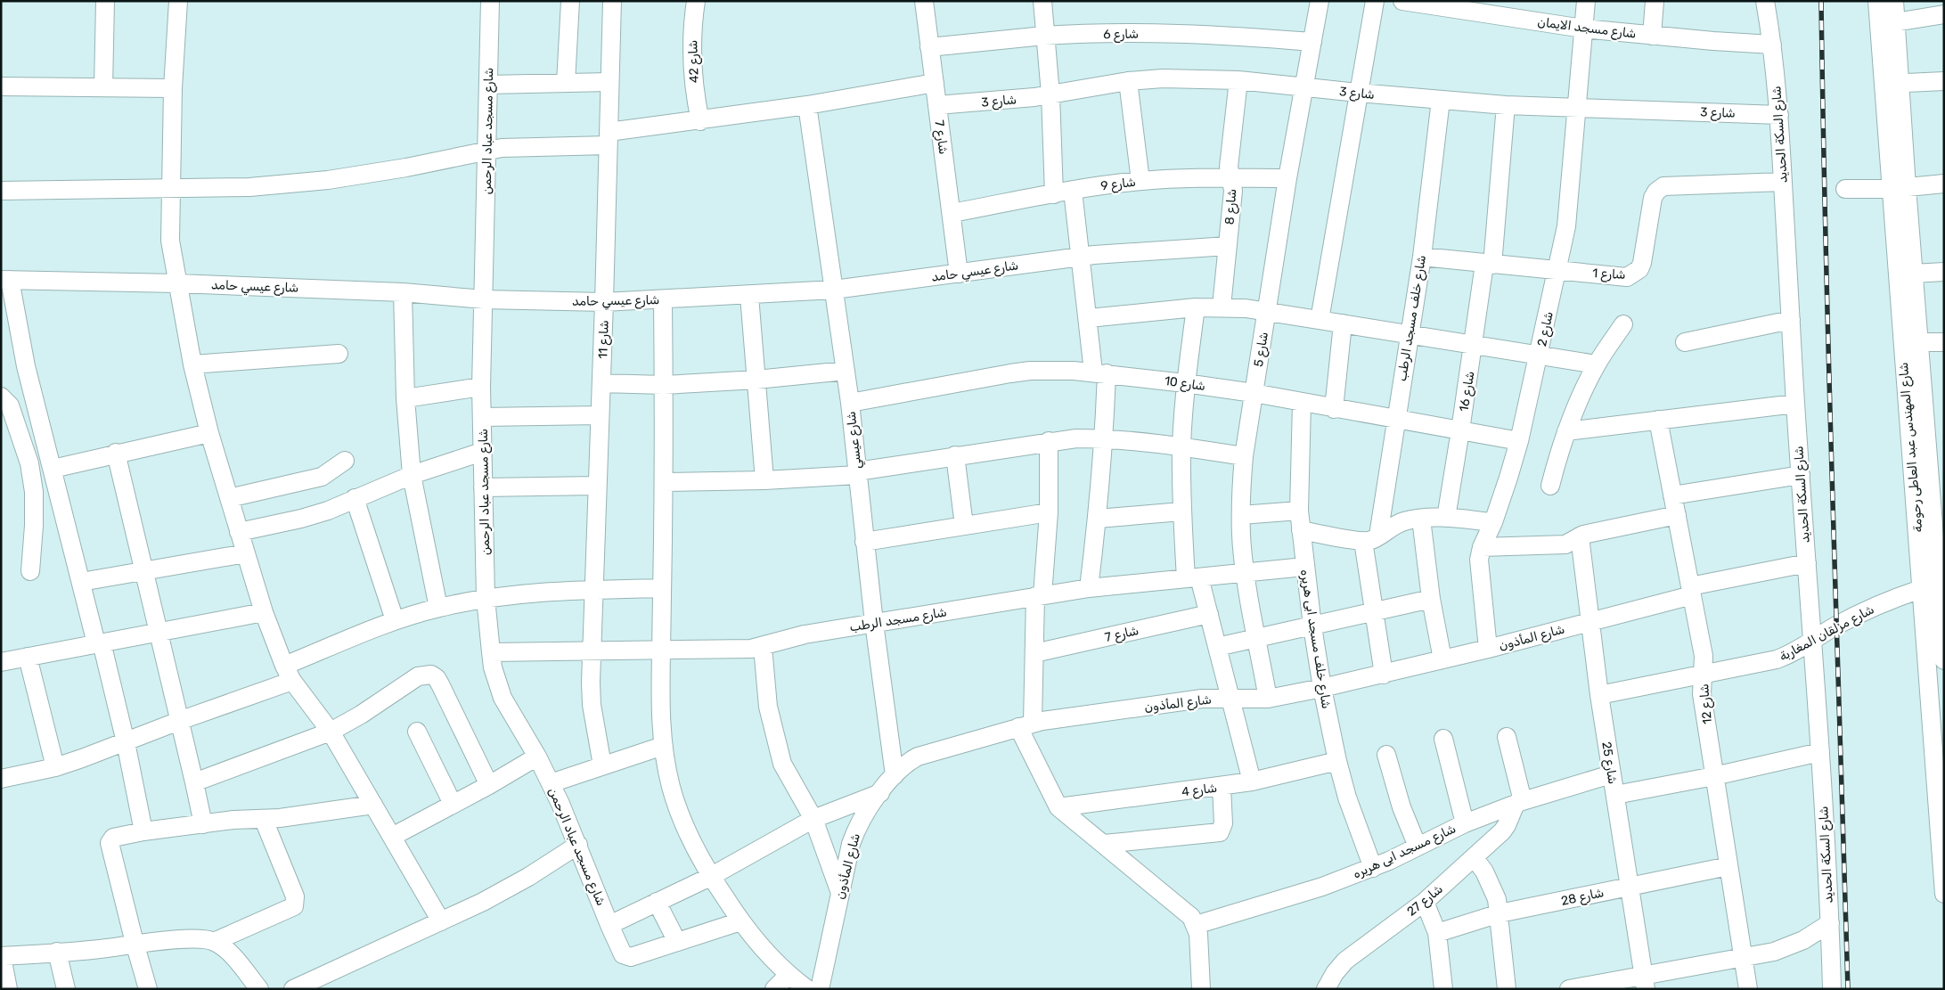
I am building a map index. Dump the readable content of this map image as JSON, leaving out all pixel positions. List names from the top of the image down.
{
  "streets": {
    "street": [
      "شارع مسجد الايمان",
      "شارع 6",
      "شارع 42",
      "شارع 3",
      "شارع مسجد عباد الرحمن",
      "شارع السكة الحديد",
      "شارع 7",
      "شارع 9",
      "شارع 8",
      "شارع عيسي حامد",
      "شارع 1",
      "شارع خلف مسجد الرطب",
      "شارع 2",
      "شارع 11",
      "شارع 5",
      "شارع 10",
      "شارع 16",
      "شارع عيسي",
      "شارع المهندس عبد العاطى رحومة",
      "شارع مسجد الرطب",
      "شارع مزلقان المغاربة",
      "شارع المأذون",
      "شارع خلف مسجد ابى هريره",
      "شارع 12",
      "شارع 25",
      "شارع 4",
      "شارع مسجد ابى هريره",
      "شارع 28",
      "شارع 27"
    ]
  },
  "crossings": [
    ["شارع مسجد الايمان", "شارع السكة الحديد"],
    ["شارع مسجد الايمان", "شارع 2"],
    ["شارع 6", "شارع 7"],
    ["شارع 6", "شارع 5"],
    ["شارع 3", "شارع السكة الحديد"],
    ["شارع 3", "شارع 7"],
    ["شارع 3", "شارع 8"],
    ["شارع 3", "شارع خلف مسجد الرطب"],
    ["شارع 3", "شارع 2"],
    ["شارع 3", "شارع 5"],
    ["شارع 3", "شارع 16"],
    ["شارع مسجد عباد الرحمن", "شارع عيسي حامد"],
    ["شارع مسجد عباد الرحمن", "شارع مسجد الرطب"],
    ["شارع السكة الحديد", "شارع 1"],
    ["شارع السكة الحديد", "شارع مزلقان المغاربة"],
    ["شارع السكة الحديد", "شارع المأذون"],
    ["شارع 7", "شارع 9"],
    ["شارع 7", "شارع عيسي حامد"],
    ["شارع 9", "شارع 8"],
    ["شارع 9", "شارع 5"],
    ["شارع 8", "شارع عيسي حامد"],
    ["شارع عيسي حامد", "شارع 11"],
    ["شارع عيسي حامد", "شارع عيسي"],
    ["شارع 1", "شارع خلف مسجد الرطب"],
    ["شارع 1", "شارع 2"],
    ["شارع 1", "شارع 16"],
    ["شارع خلف مسجد الرطب", "شارع 10"],
    ["شارع خلف مسجد الرطب", "شارع المأذون"],
    ["شارع 2", "شارع 10"],
    ["شارع 2", "شارع المأذون"],
    ["شارع 11", "شارع مسجد الرطب"],
    ["شارع 5", "شارع 10"],
    ["شارع 5", "شارع مسجد الرطب"],
    ["شارع 5", "شارع المأذون"],
    ["شارع 10", "شارع 16"],
    ["شارع 10", "شارع عيسي"],
    ["شارع 10", "شارع خلف مسجد ابى هريره"],
    ["شارع عيسي", "شارع مسجد الرطب"],
    ["شارع عيسي", "شارع المأذون"],
    ["شارع المهندس عبد العاطى رحومة", "شارع مزلقان المغاربة"],
    ["شارع مسجد الرطب", "شارع خلف مسجد ابى هريره"],
    ["شارع مزلقان المغاربة", "شارع 12"],
    ["شارع مزلقان المغاربة", "شارع 25"],
    ["شارع المأذون", "شارع خلف مسجد ابى هريره"],
    ["شارع المأذون", "شارع 12"],
    ["شارع المأذون", "شارع 25"],
    ["شارع خلف مسجد ابى هريره", "شارع 4"],
    ["شارع خلف مسجد ابى هريره", "شارع مسجد ابى هريره"],
    ["شارع 12", "شارع 28"],
    ["شارع 25", "شارع مسجد ابى هريره"],
    ["شارع 25", "شارع 28"],
    ["شارع مسجد ابى هريره", "شارع 27"]
  ]
}
